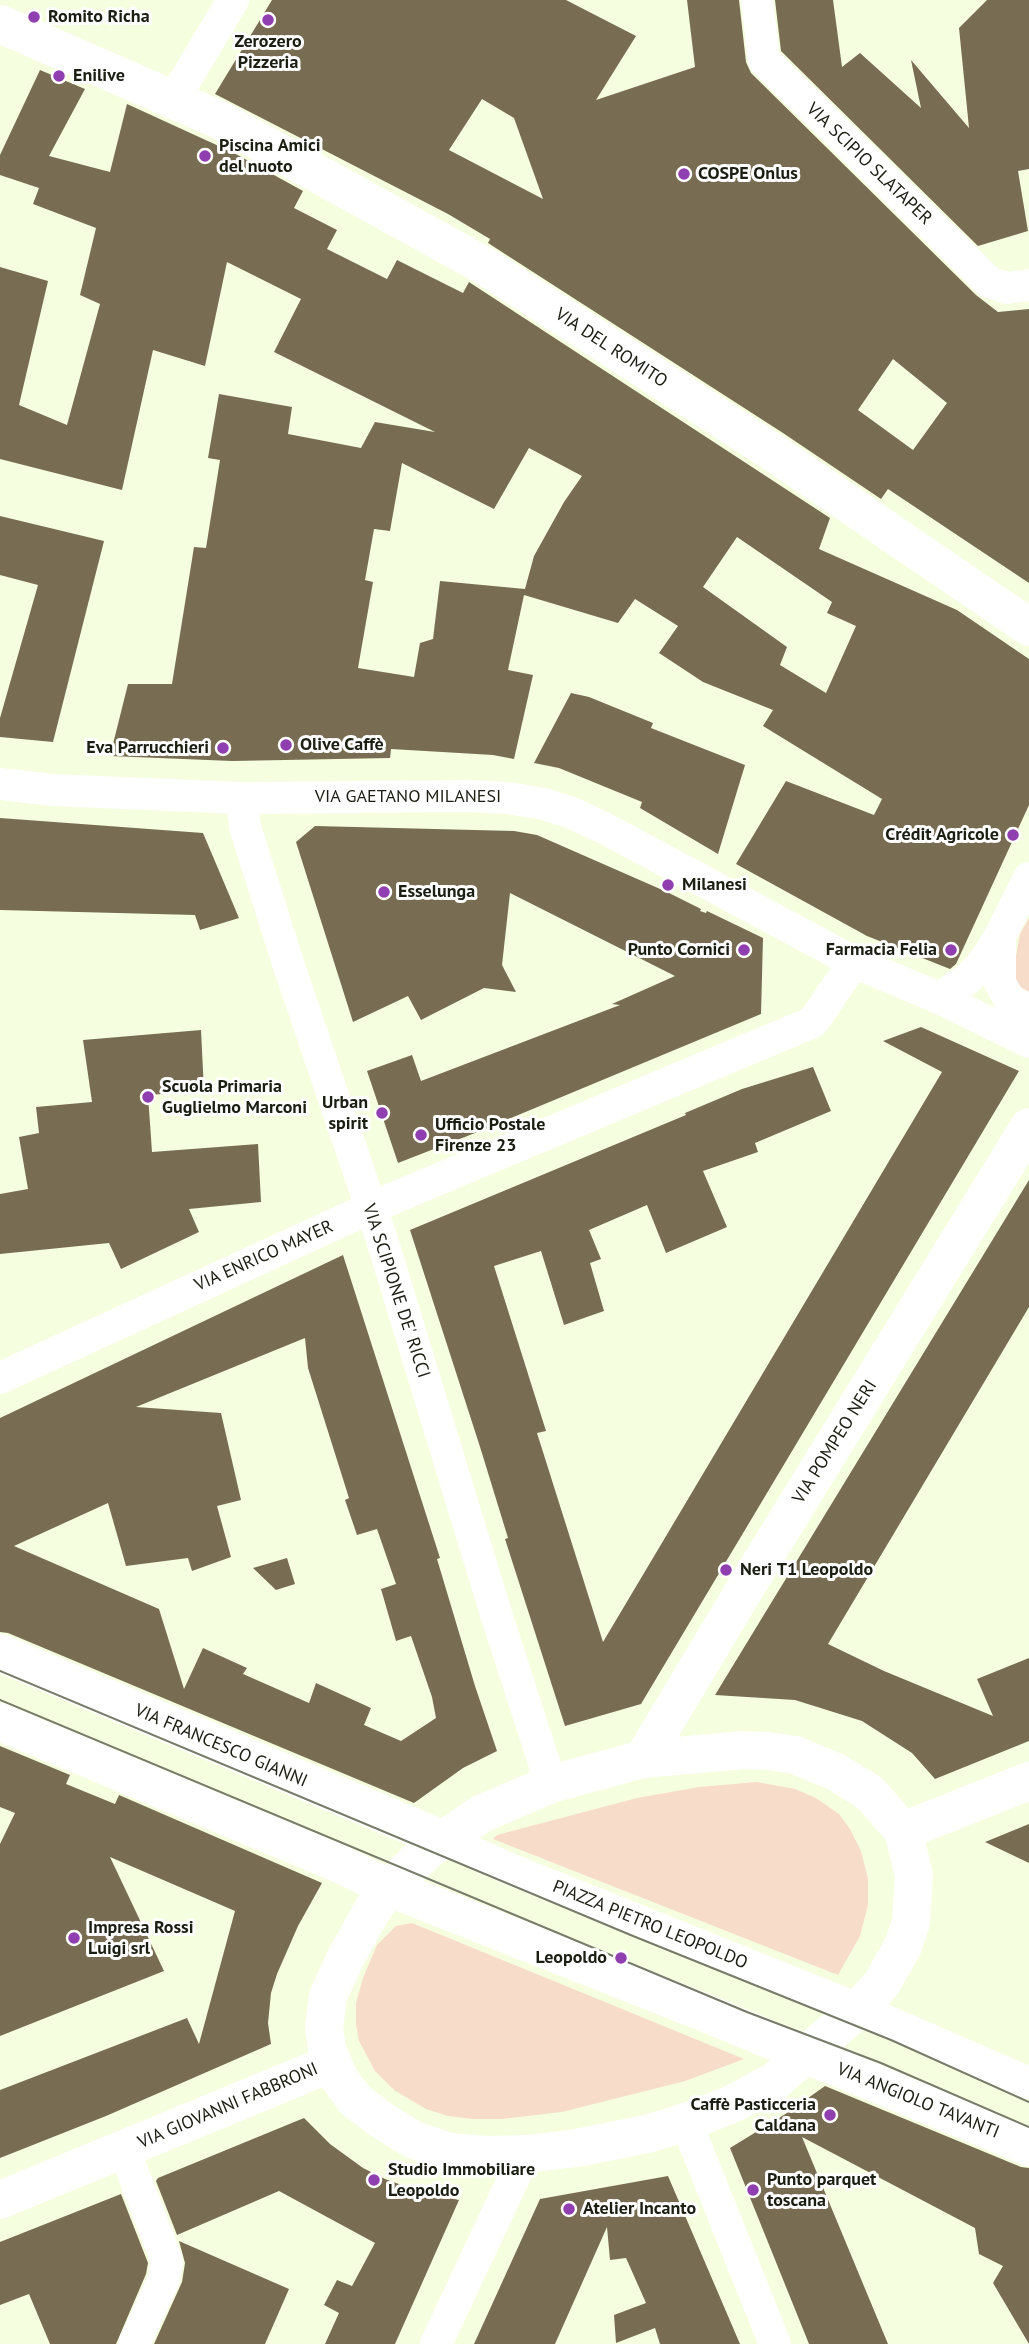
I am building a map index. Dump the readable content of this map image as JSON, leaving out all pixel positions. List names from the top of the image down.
{
  "streets": {
    "street": [
      "VIA SCIPIO SLATAPER",
      "VIA DEL ROMITO",
      "VIA GAETANO MILANESI",
      "VIA ENRICO MAYER",
      "VIA SCIPIONE DE' RICCI",
      "VIA POMPEO NERI",
      "VIA FRANCESCO GIANNI",
      "PIAZZA PIETRO LEOPOLDO",
      "VIA ANGIOLO TAVANTI",
      "VIA GIOVANNI FABBRONI"
    ]
  },
  "crossings": [
    ["VIA GAETANO MILANESI", "VIA ENRICO MAYER"],
    ["VIA GAETANO MILANESI", "VIA SCIPIONE DE' RICCI"],
    ["VIA ENRICO MAYER", "VIA SCIPIONE DE' RICCI"],
    ["VIA FRANCESCO GIANNI", "PIAZZA PIETRO LEOPOLDO"]
  ],
  "places": [
    "Romito Richa",
    "Zerozero Pizzeria",
    "Enilive",
    "Piscina Amici del nuoto",
    "COSPE Onlus",
    "Olive Caffè",
    "Eva Parrucchieri",
    "Crédit Agricole",
    "Milanesi",
    "Esselunga",
    "Punto Cornici",
    "Farmacia Felia",
    "Scuola Primaria Guglielmo Marconi",
    "Urban spirit",
    "Ufficio Postale Firenze 23",
    "Neri T1 Leopoldo",
    "Impresa Rossi Luigi srl",
    "Leopoldo",
    "Caffè Pasticceria Caldana",
    "Studio Immobiliare Leopoldo",
    "Punto parquet toscana",
    "Atelier Incanto"
  ]
}
